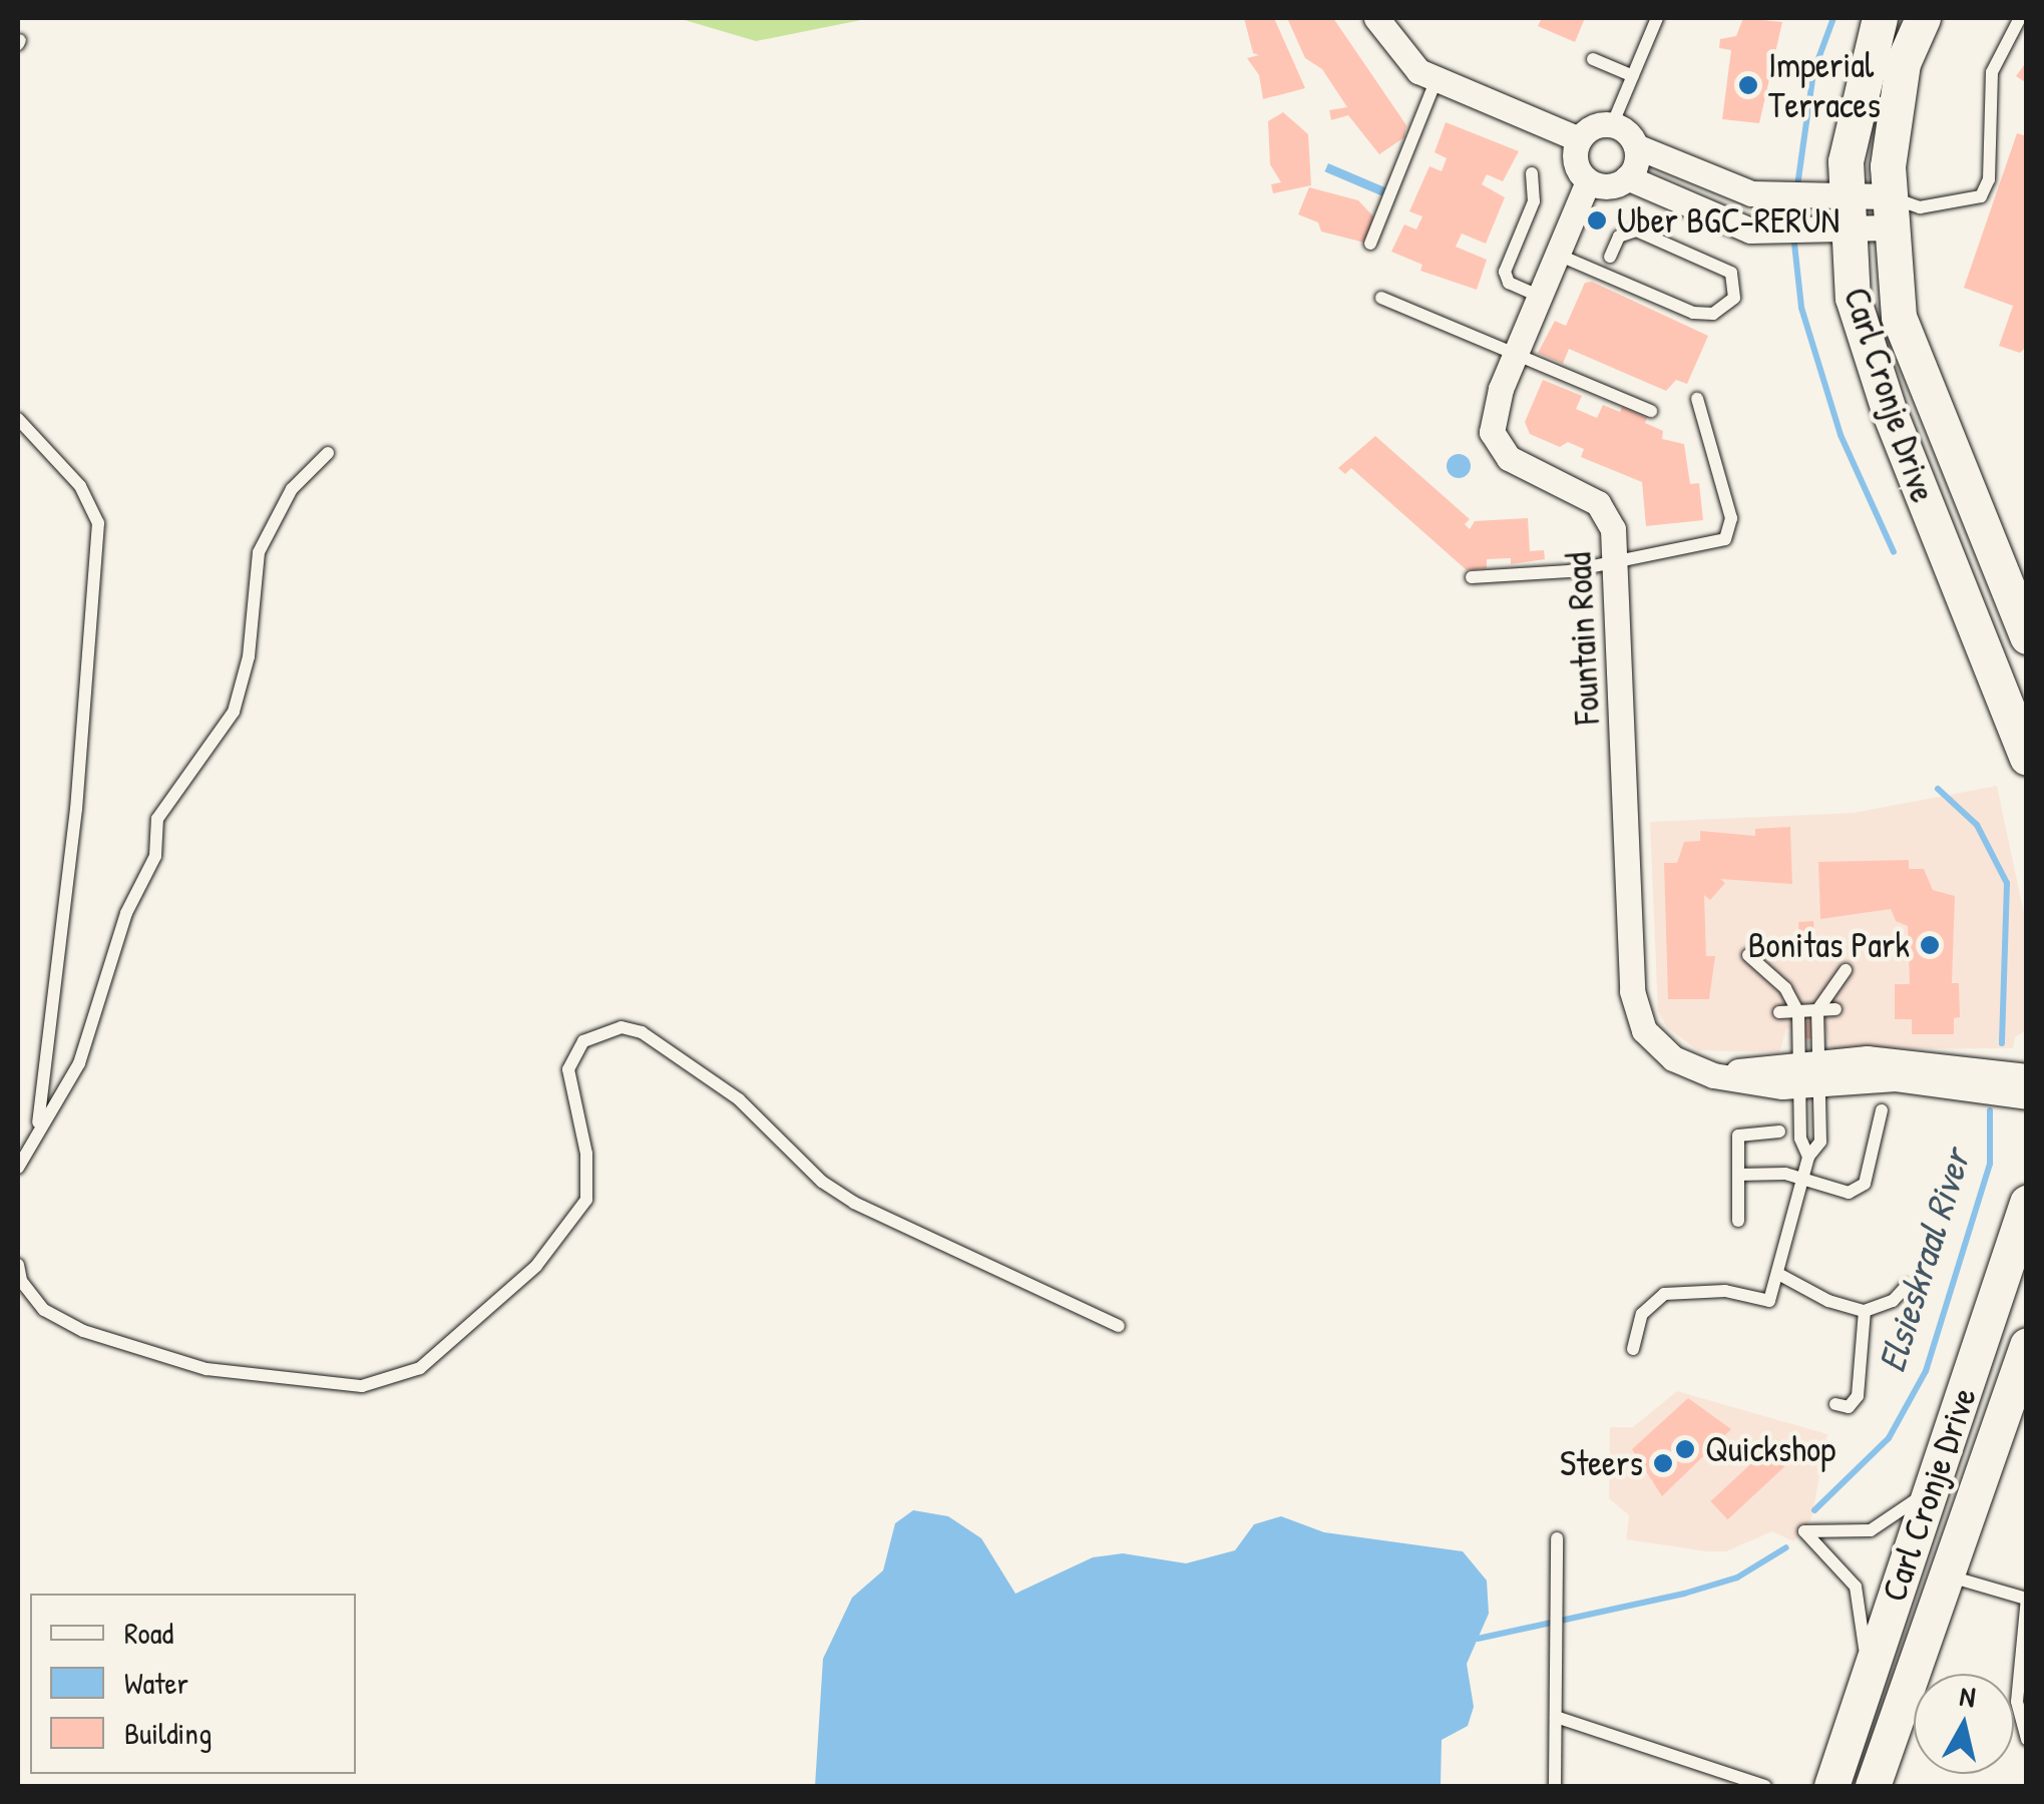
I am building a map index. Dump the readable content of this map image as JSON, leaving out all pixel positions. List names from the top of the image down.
{
  "streets": {
    "main road": ["Carl Cronje Drive"],
    "street": ["Fountain Road"]
  },
  "water": ["Elsieskraal River"],
  "places": [
    "Imperial Terraces",
    "Uber BGC-RERUN",
    "Bonitas Park",
    "Quickshop",
    "Steers"
  ],
  "legend": ["Road", "Water", "Building"],
  "north": "top"
}
